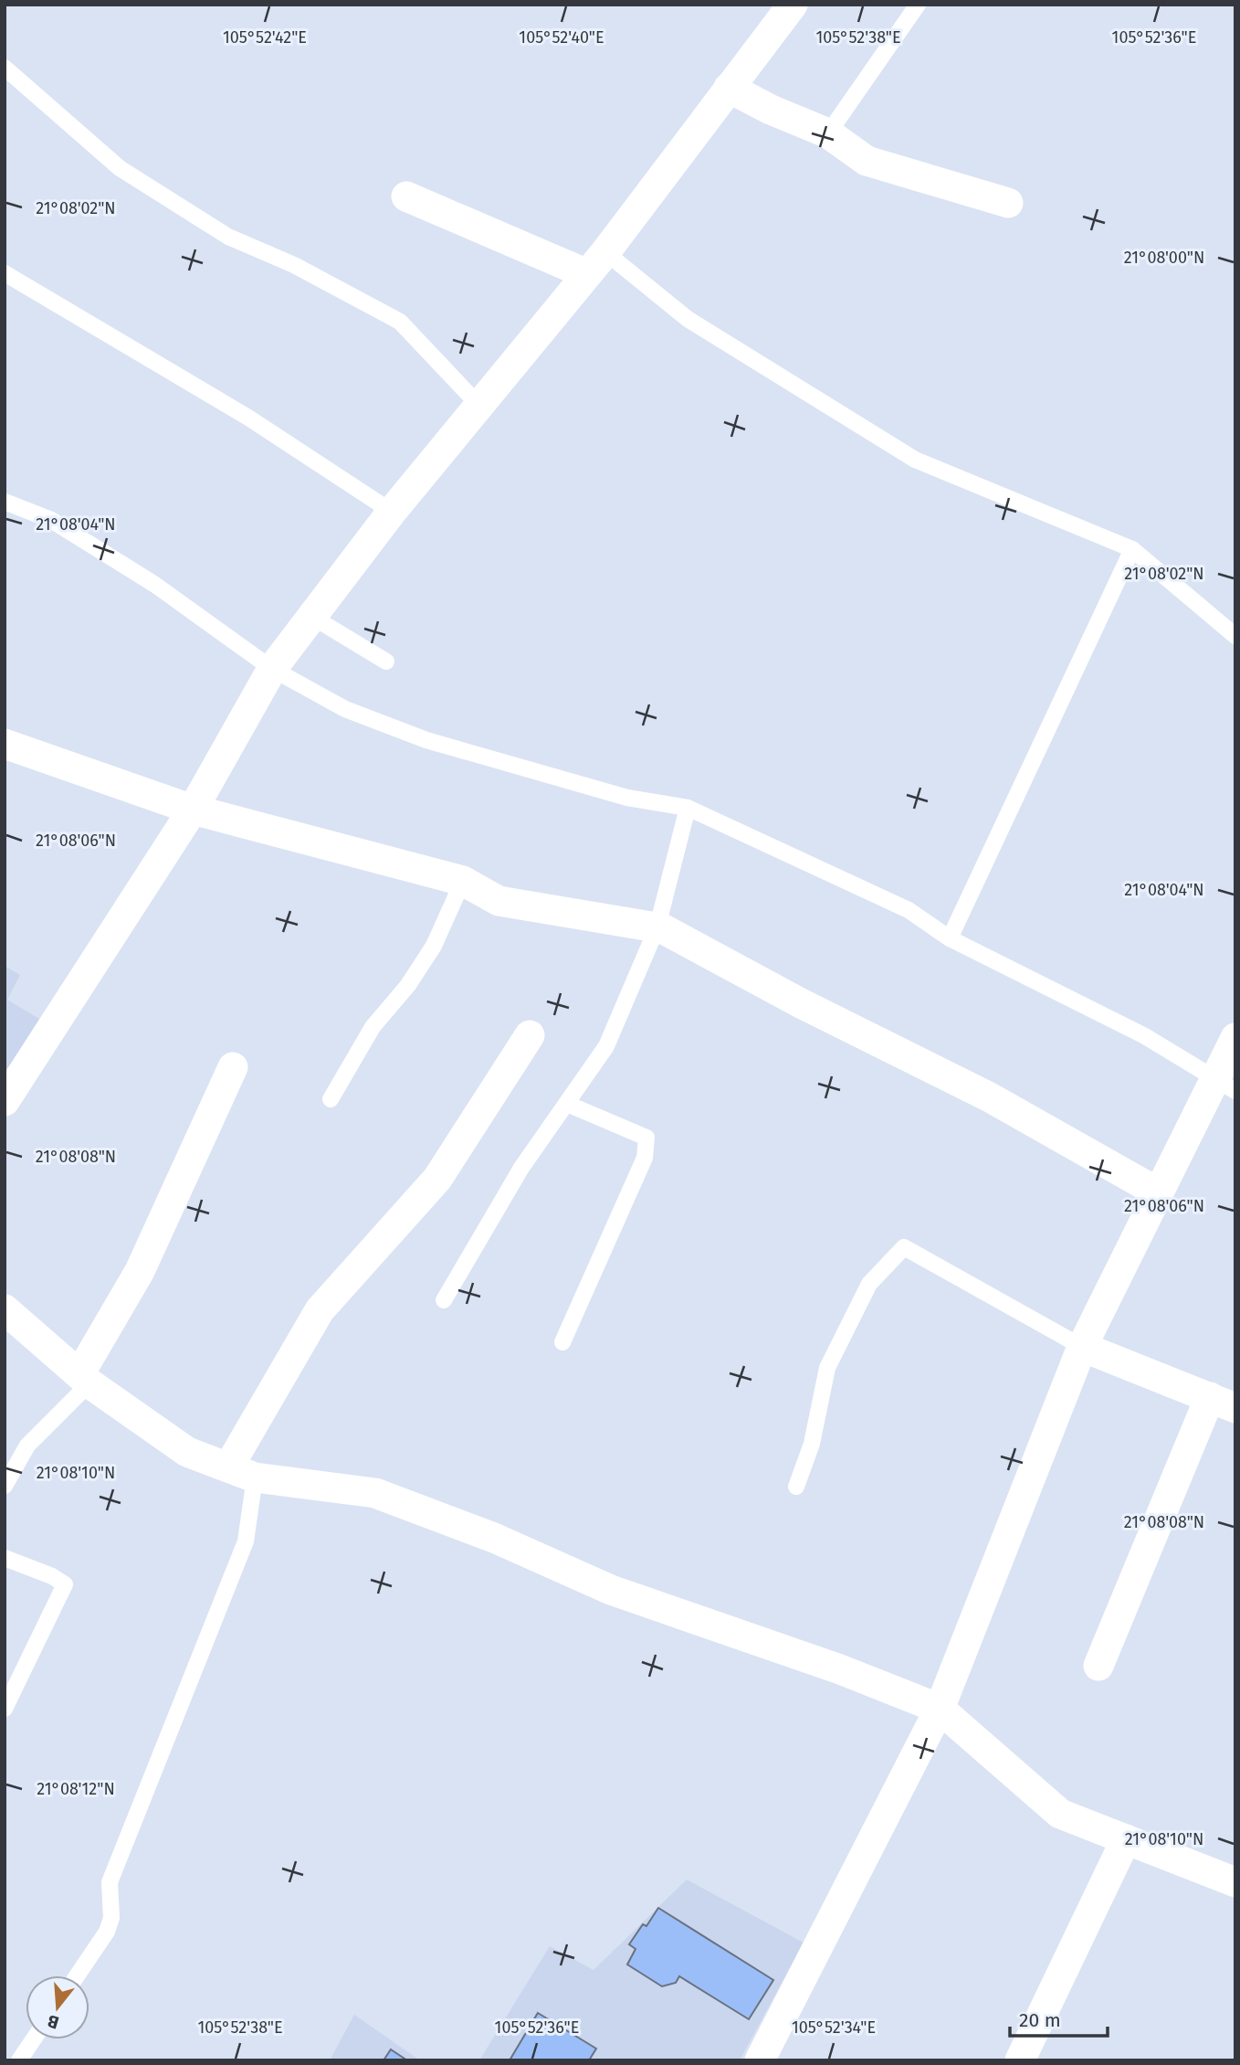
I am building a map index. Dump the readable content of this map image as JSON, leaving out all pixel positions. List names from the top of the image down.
{
  "scale_bar": "20 m",
  "north": "bottom",
  "coordinates": [
    "105°52'42\"E",
    "105°52'40\"E",
    "105°52'38\"E",
    "105°52'36\"E",
    "21°08'02\"N",
    "21°08'00\"N",
    "21°08'04\"N",
    "21°08'06\"N",
    "21°08'08\"N",
    "21°08'10\"N",
    "21°08'12\"N",
    "105°52'34\"E"
  ]
}
